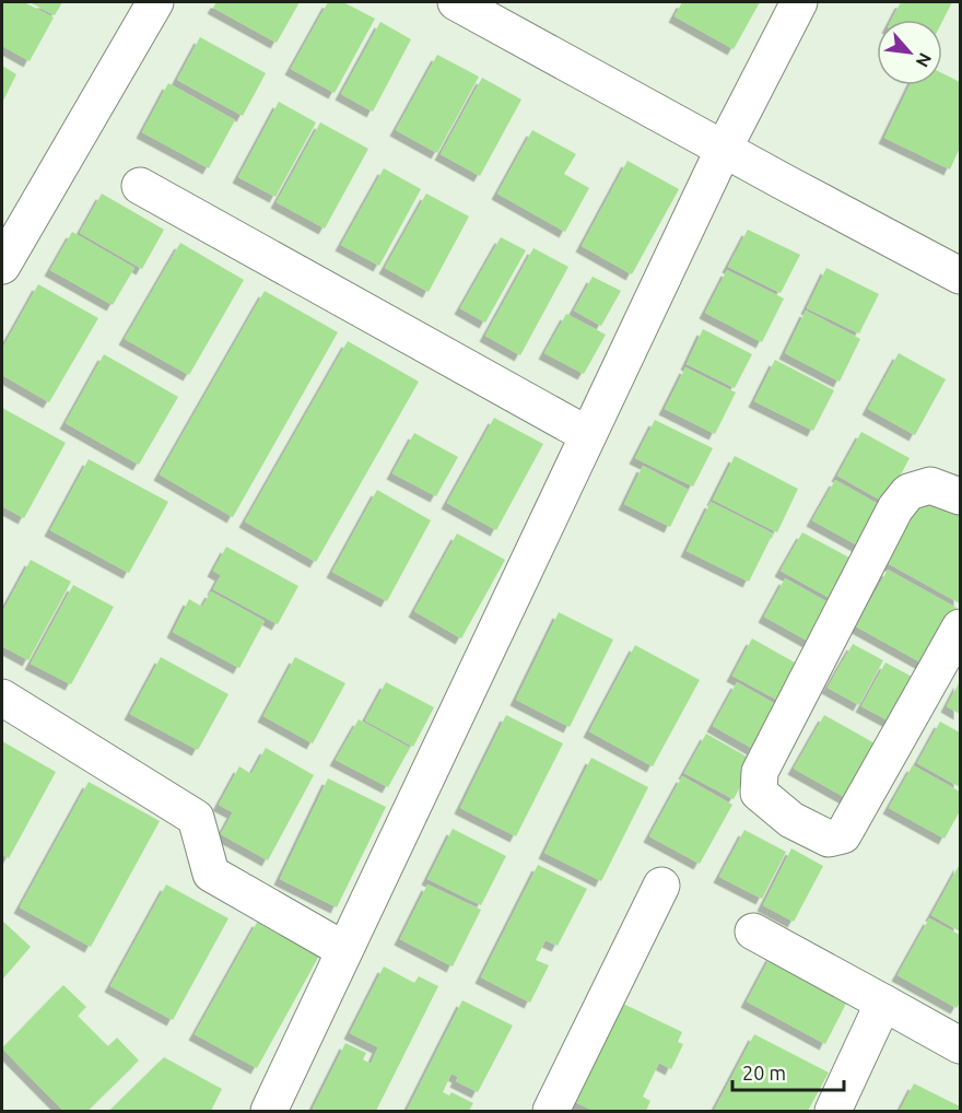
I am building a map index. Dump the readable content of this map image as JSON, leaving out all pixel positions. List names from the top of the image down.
{
  "scale_bar": "20 m",
  "north": "bottom right"
}
